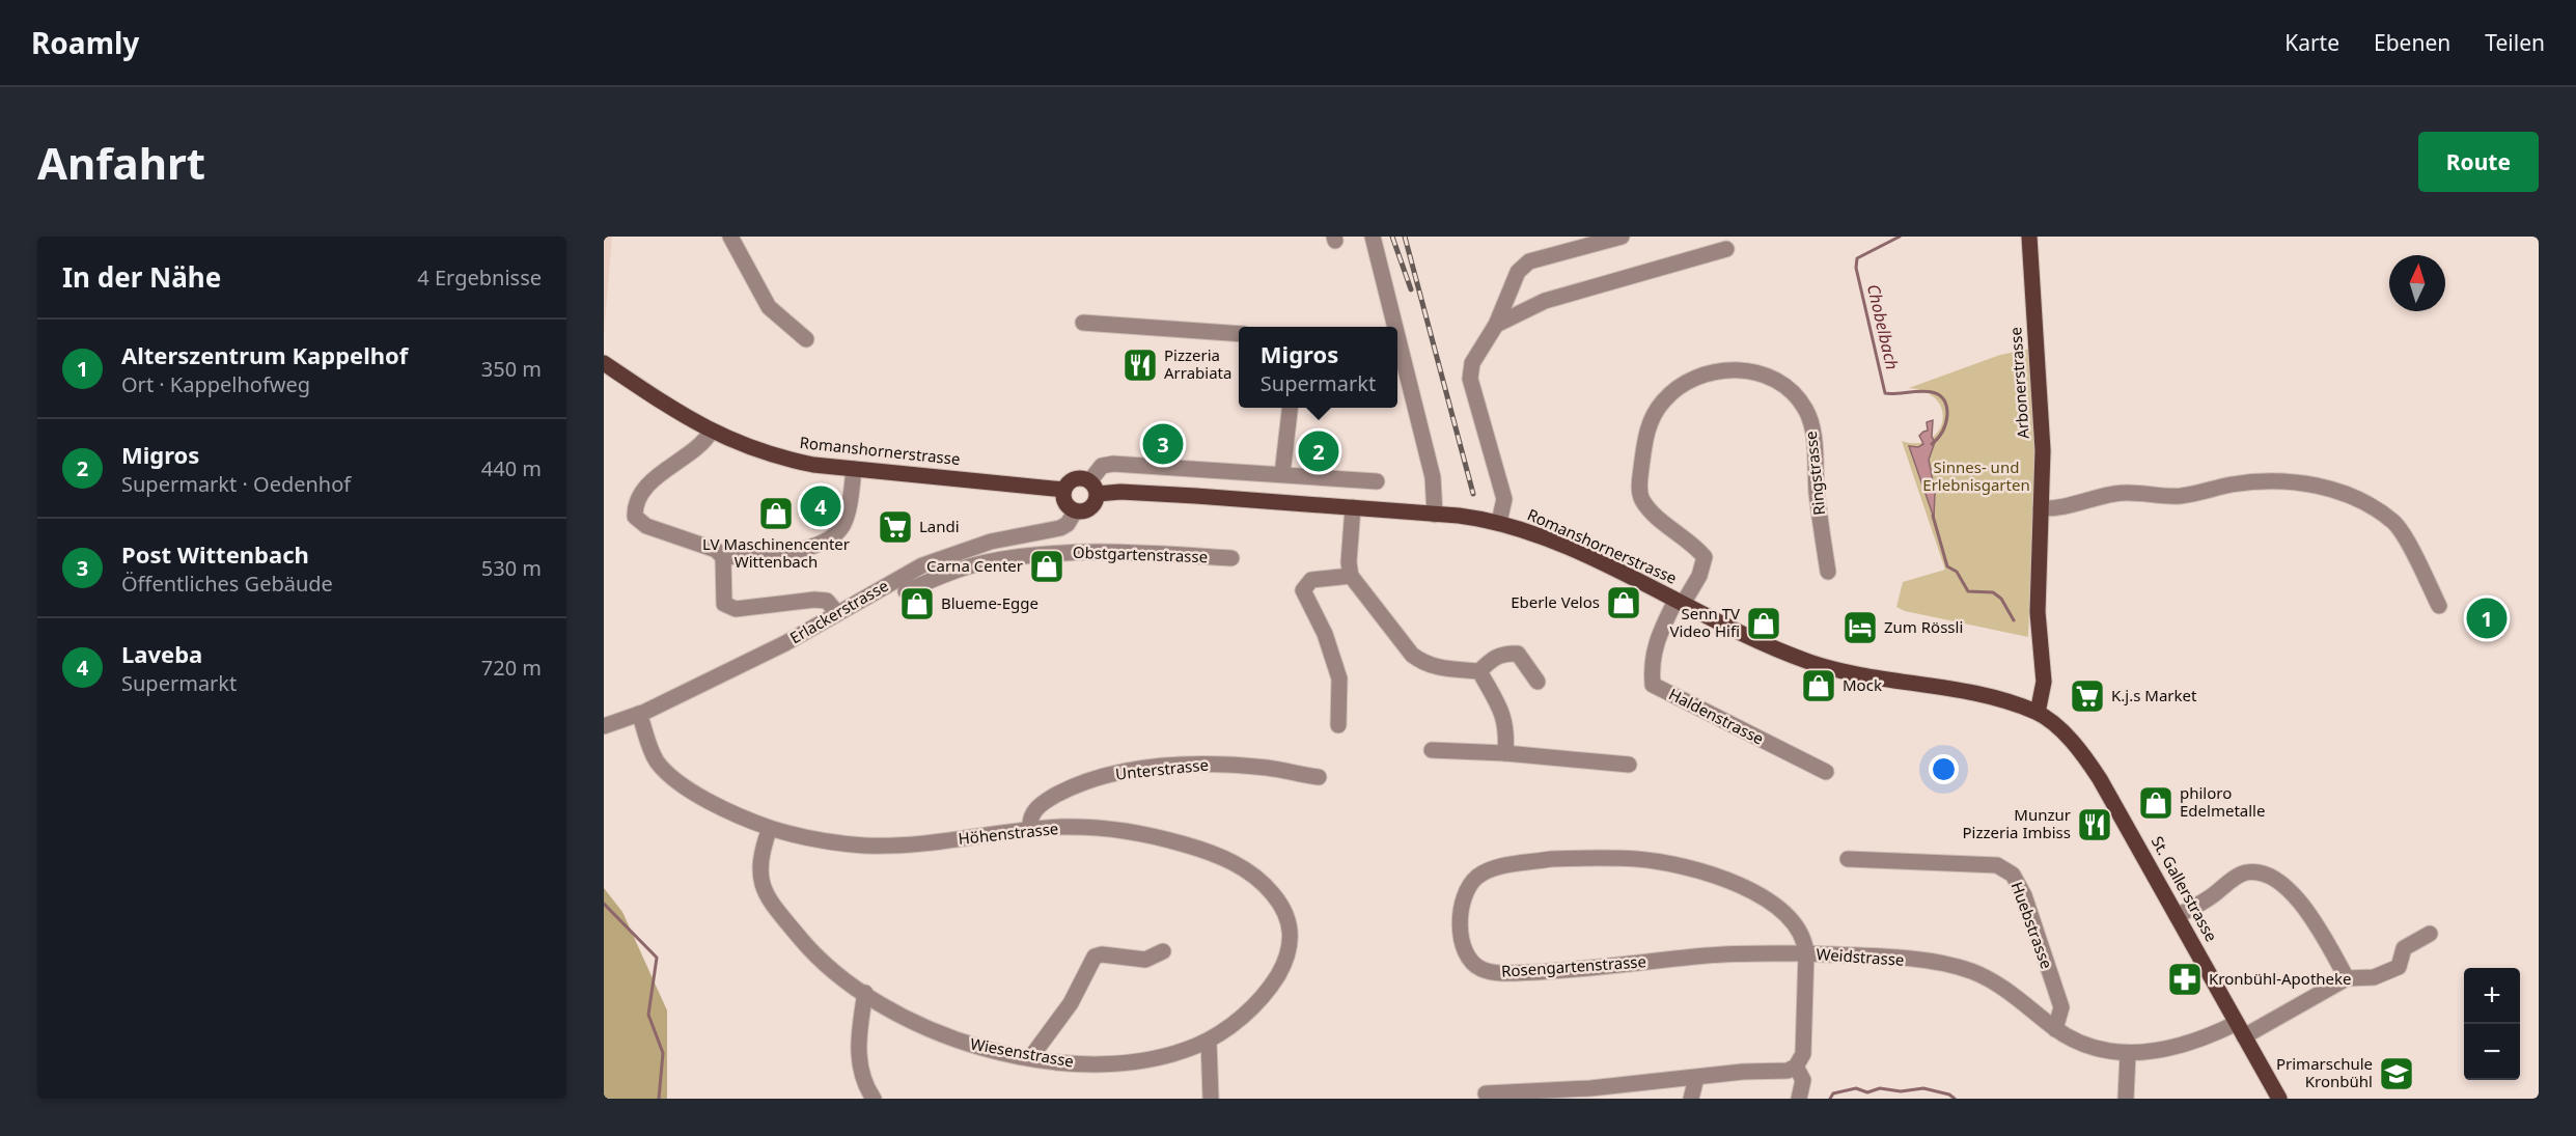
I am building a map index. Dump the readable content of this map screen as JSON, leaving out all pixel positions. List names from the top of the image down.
{
  "streets": {
    "main road": ["Arbonerstrasse", "Romanshornerstrasse", "St. Gallerstrasse"],
    "street": [
      "Ringstrasse",
      "Obstgartenstrasse",
      "Erlackerstrasse",
      "Haldenstrasse",
      "Unterstrasse",
      "Höhenstrasse",
      "Huebstrasse",
      "Weidstrasse",
      "Rosengartenstrasse",
      "Wiesenstrasse"
    ]
  },
  "crossings": [
    ["Arbonerstrasse", "Romanshornerstrasse"],
    ["Arbonerstrasse", "St. Gallerstrasse"],
    ["Romanshornerstrasse", "Ringstrasse"],
    ["Romanshornerstrasse", "Erlackerstrasse"],
    ["Romanshornerstrasse", "Haldenstrasse"],
    ["Romanshornerstrasse", "St. Gallerstrasse"],
    ["Ringstrasse", "Haldenstrasse"],
    ["Erlackerstrasse", "Höhenstrasse"],
    ["Unterstrasse", "Höhenstrasse"],
    ["Höhenstrasse", "Wiesenstrasse"],
    ["St. Gallerstrasse", "Weidstrasse"],
    ["Huebstrasse", "Weidstrasse"],
    ["Weidstrasse", "Rosengartenstrasse"]
  ],
  "water": ["Chobelbach"],
  "parks": ["Sinnes- und Erlebnisgarten"],
  "places": {
    "restaurant": ["Pizzeria Arrabiata", "Munzur Pizzeria Imbiss"],
    "shop": [
      "LV Maschinencenter Wittenbach",
      "Carna Center",
      "Eberle Velos",
      "Blueme-Egge",
      "Senn TV Video Hifi",
      "Mock",
      "philoro Edelmetalle"
    ],
    "supermarket": ["Landi", "K.j.s Market"],
    "hotel": ["Zum Rössli"],
    "pharmacy": ["Kronbühl-Apotheke"],
    "school or university": ["Primarschule Kronbühl"]
  },
  "north": "top",
  "page": {
    "header": "Roamly",
    "nav": ["Karte", "Ebenen", "Teilen"],
    "buttons": "Route",
    "title": "Anfahrt",
    "heading": ["In der Nähe", "4 Ergebnisse"],
    "list": [
      {
        "mark": "1",
        "name": "Alterszentrum Kappelhof",
        "note": "Ort · Kappelhofweg",
        "value": "350 m"
      },
      {
        "mark": "2",
        "name": "Migros",
        "note": "Supermarkt · Oedenhof",
        "value": "440 m"
      },
      {
        "mark": "3",
        "name": "Post Wittenbach",
        "note": "Öffentliches Gebäude",
        "value": "530 m"
      },
      {
        "mark": "4",
        "name": "Laveba",
        "note": "Supermarkt",
        "value": "720 m"
      }
    ],
    "popup": ["Migros", "Supermarkt"],
    "pins": [
      "3",
      "2",
      "4",
      "1"
    ],
    "map_buttons": ["+", "−"]
  }
}
